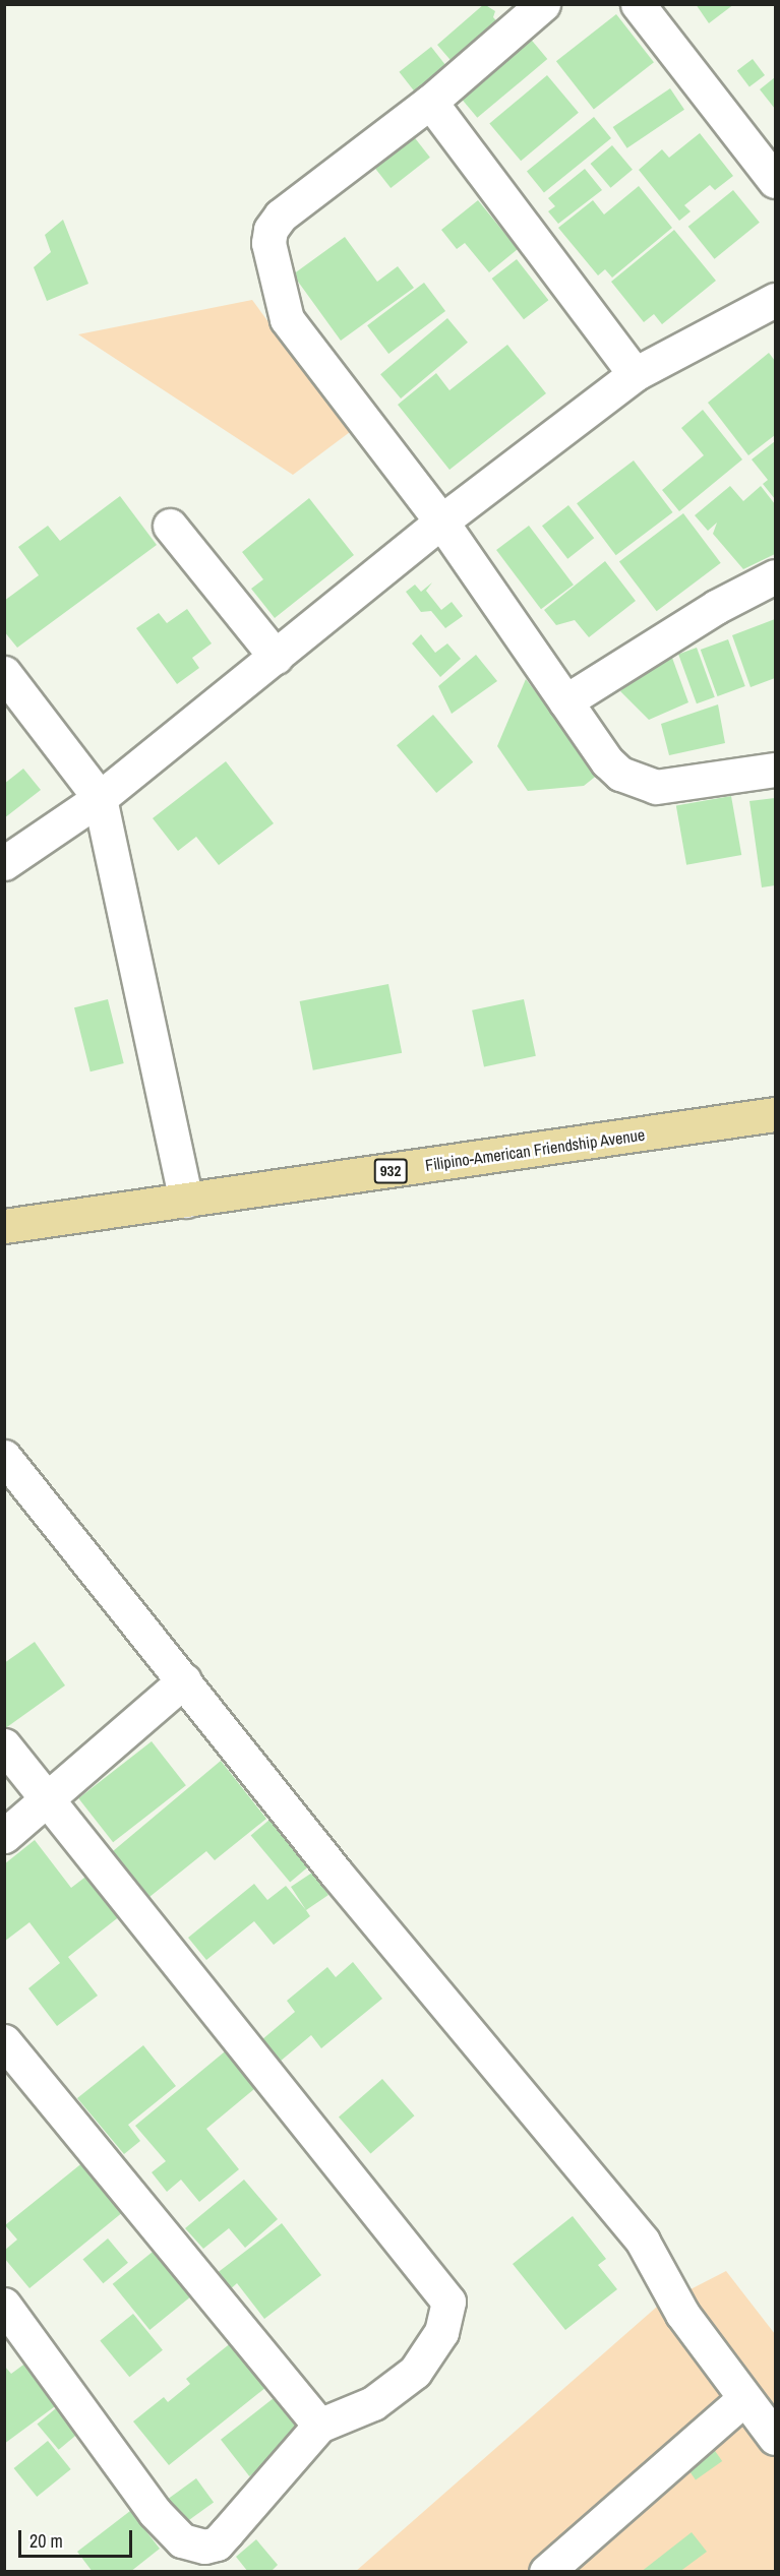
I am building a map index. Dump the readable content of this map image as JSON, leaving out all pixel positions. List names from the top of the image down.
{
  "streets": {
    "main road": ["Filipino-American Friendship Avenue", "932"]
  },
  "scale_bar": "20 m"
}
